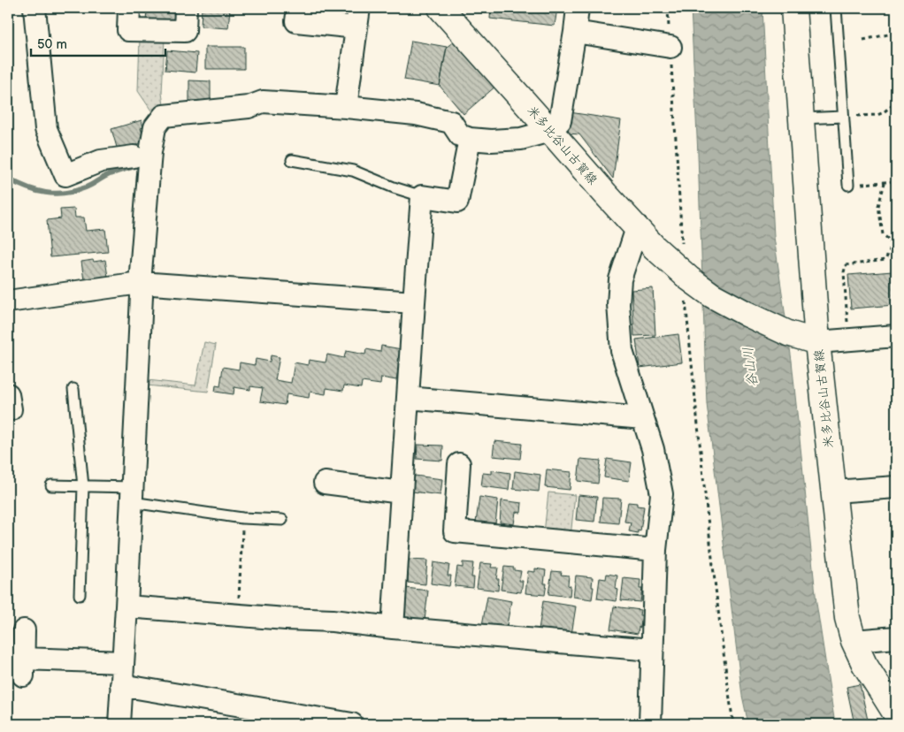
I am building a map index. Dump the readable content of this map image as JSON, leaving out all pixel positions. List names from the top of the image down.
{
  "streets": {
    "main road": ["米多比谷山古賀線"]
  },
  "water": ["谷山川"],
  "scale_bar": "50 m"
}
